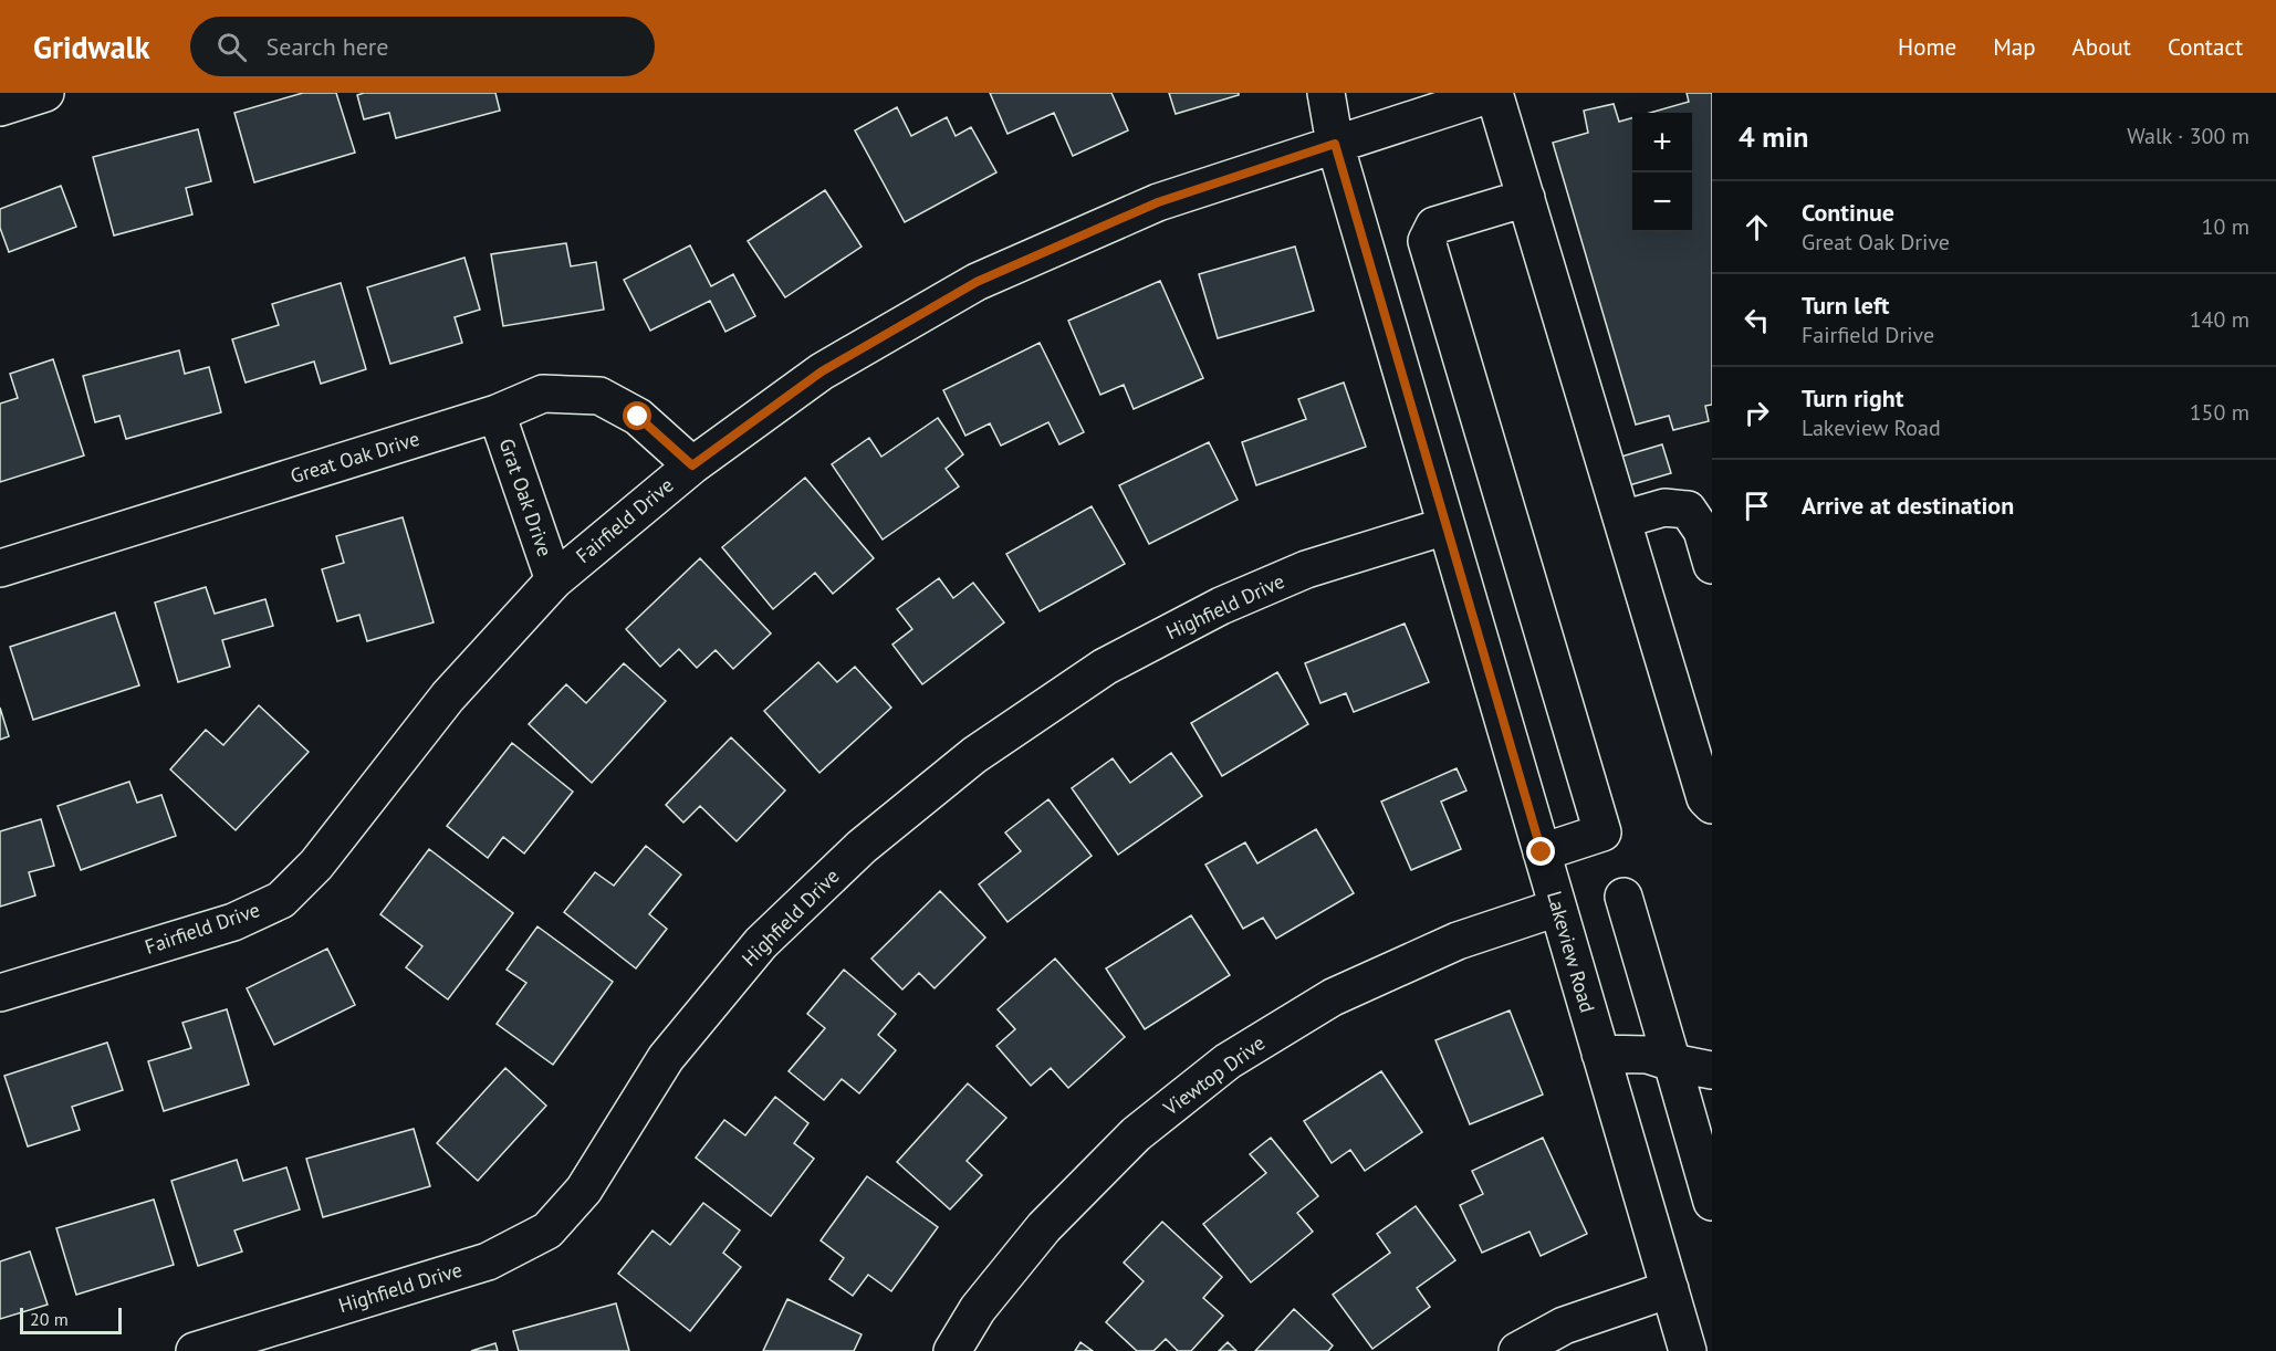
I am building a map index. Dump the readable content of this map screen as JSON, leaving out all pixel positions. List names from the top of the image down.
{
  "streets": {
    "street": [
      "Great Oak Drive",
      "Grat Oak Drive",
      "Fairfield Drive",
      "Highfield Drive",
      "Lakeview Road",
      "Viewtop Drive"
    ]
  },
  "crossings": [
    ["Great Oak Drive", "Grat Oak Drive"],
    ["Great Oak Drive", "Fairfield Drive"],
    ["Grat Oak Drive", "Fairfield Drive"],
    ["Fairfield Drive", "Lakeview Road"],
    ["Highfield Drive", "Lakeview Road"],
    ["Lakeview Road", "Viewtop Drive"]
  ],
  "scale_bar": "20 m",
  "page": {
    "header": "Gridwalk",
    "search": "Search here",
    "nav": [
      "Home",
      "Map",
      "About",
      "Contact"
    ],
    "heading": ["4 min", "Walk · 300 m"],
    "map_buttons": ["+", "−"],
    "list": [
      ["Continue", "Great Oak Drive", "10 m"],
      ["Turn left", "Fairfield Drive", "140 m"],
      ["Turn right", "Lakeview Road", "150 m"],
      "Arrive at destination"
    ],
    "scale": "20 m"
  }
}
